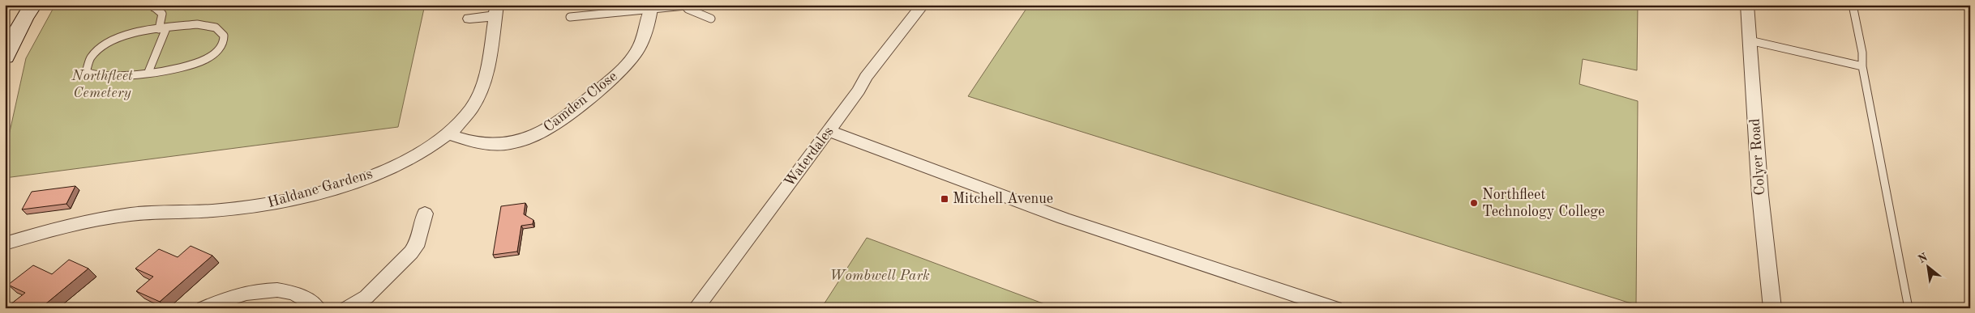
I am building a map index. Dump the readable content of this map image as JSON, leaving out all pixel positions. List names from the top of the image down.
{
  "streets": {
    "street": [
      "Camden Close",
      "Waterdales",
      "Colyer Road",
      "Haldane Gardens"
    ]
  },
  "crossings": [
    ["Camden Close", "Haldane Gardens"]
  ],
  "parks": ["Northfleet Cemetery", "Wombwell Park"],
  "places": {
    "transit": ["Mitchell Avenue"],
    "other": ["Northfleet Technology College"]
  },
  "north": "top left"
}
